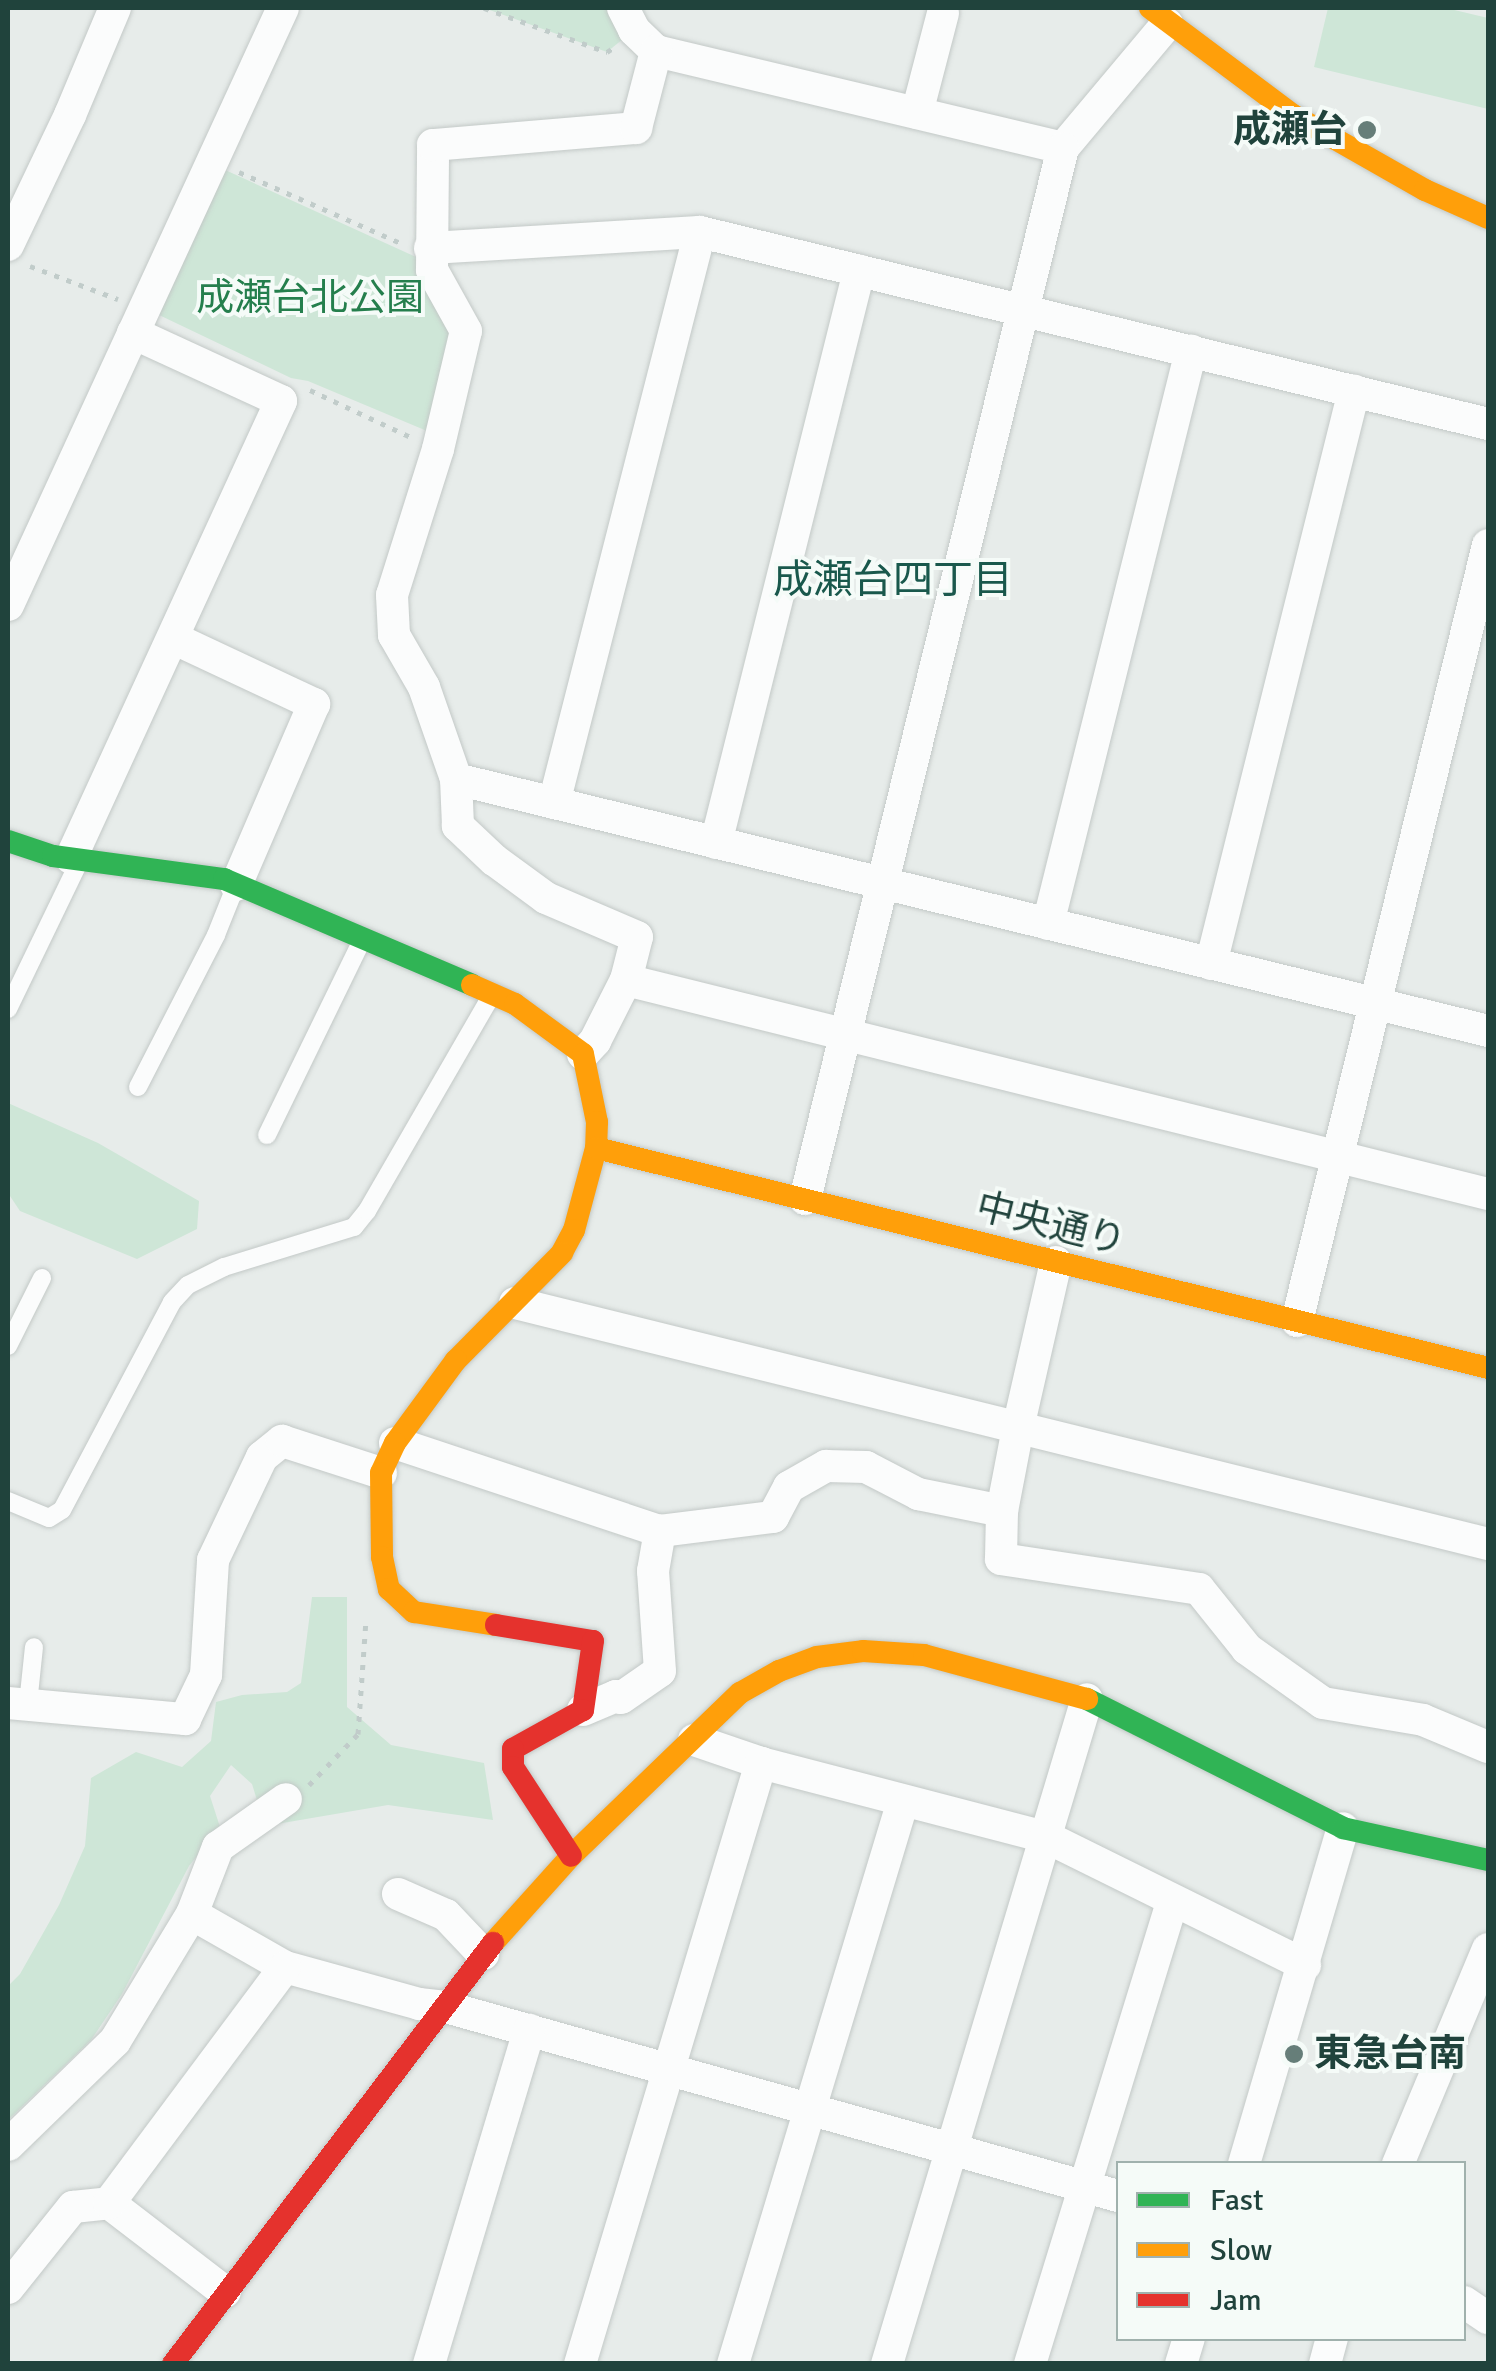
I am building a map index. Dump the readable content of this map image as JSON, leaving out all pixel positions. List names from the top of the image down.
{
  "streets": {
    "street": ["中央通り"]
  },
  "districts": ["成瀬台四丁目"],
  "parks": ["成瀬台北公園"],
  "places": ["成瀬台", "東急台南"],
  "legend": ["Fast", "Slow", "Jam"]
}
